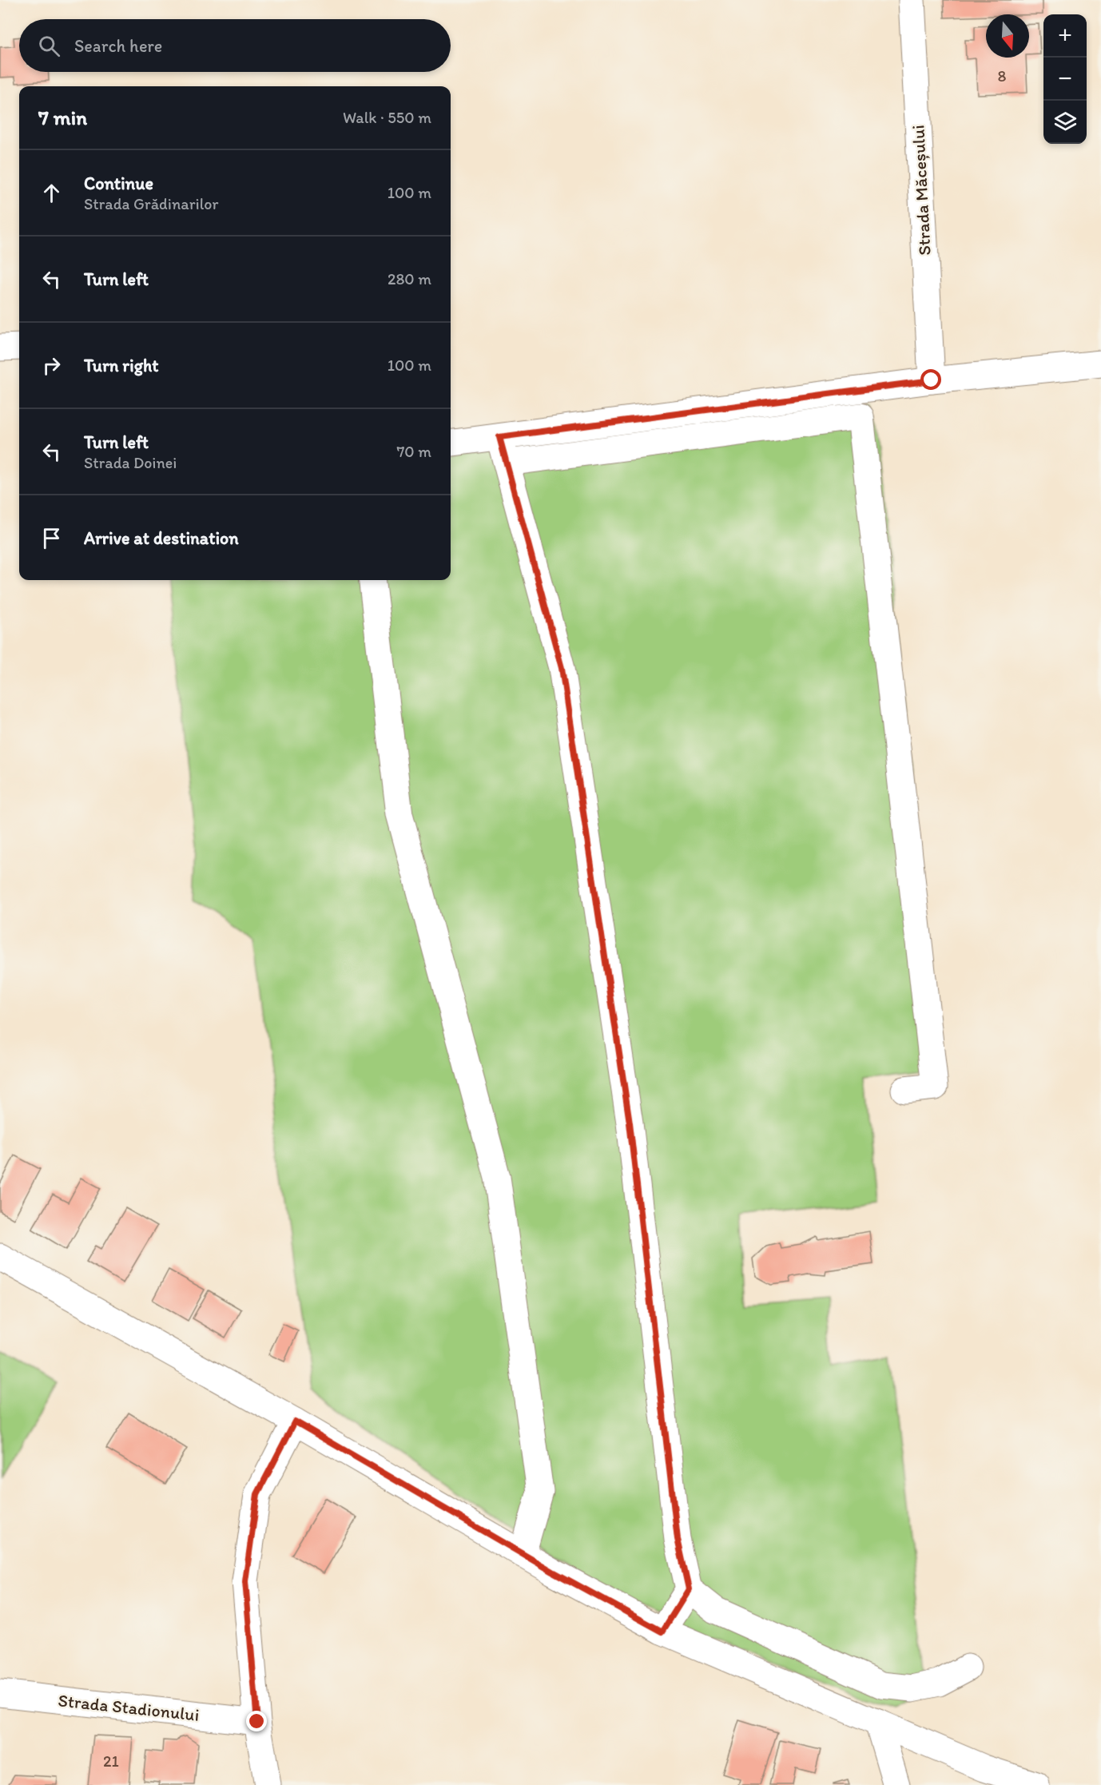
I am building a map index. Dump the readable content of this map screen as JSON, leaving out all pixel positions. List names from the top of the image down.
{
  "streets": {
    "street": ["Strada Măceșului", "Strada Stadionului"]
  },
  "house_numbers": ["8", "21"],
  "north": "bottom",
  "page": {
    "map_buttons": ["+", "−"],
    "search": "Search here",
    "heading": ["7 min", "Walk · 550 m"],
    "list": [
      ["Continue", "Strada Grădinarilor", "100 m"],
      ["Turn left", "280 m"],
      ["Turn right", "100 m"],
      ["Turn left", "Strada Doinei", "70 m"],
      "Arrive at destination"
    ]
  }
}
